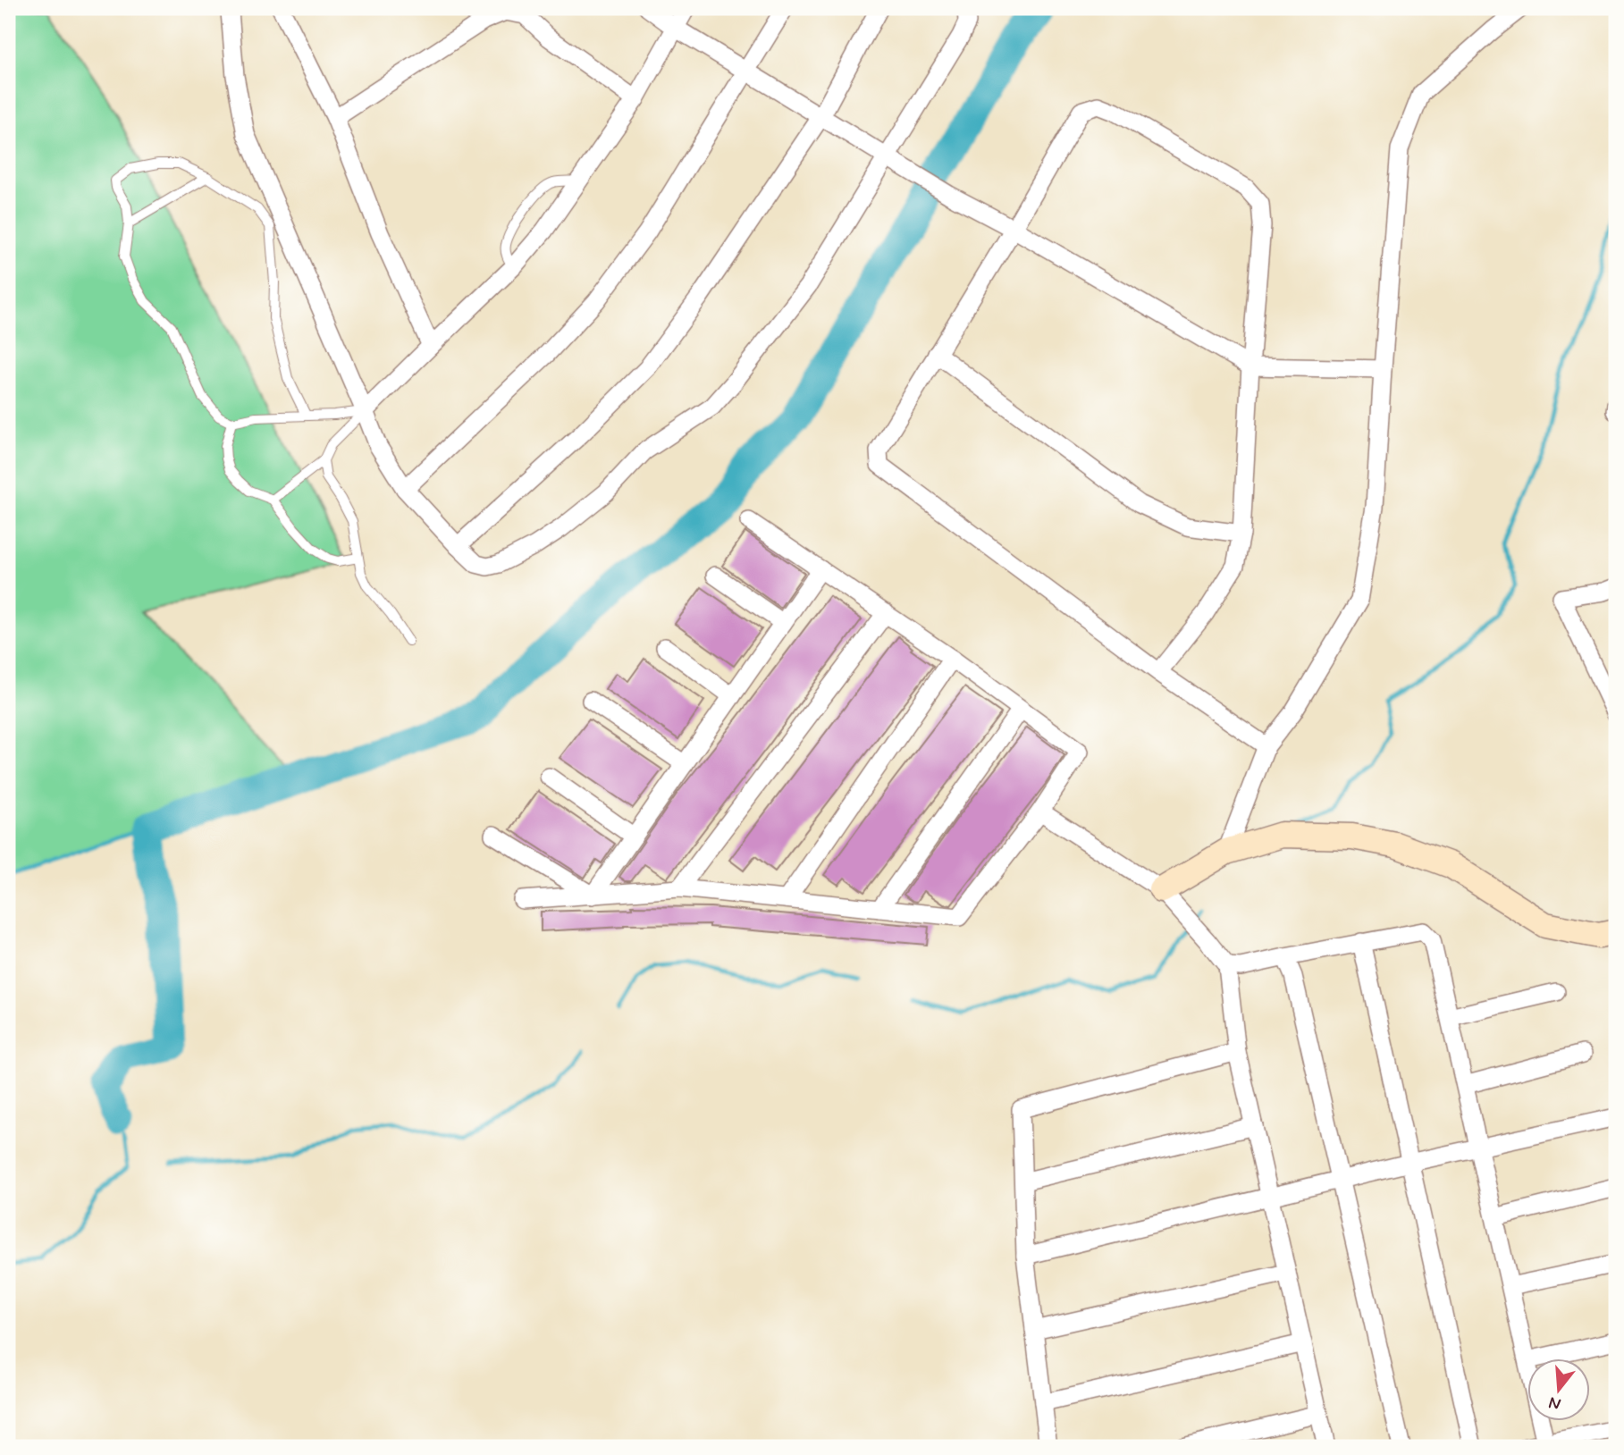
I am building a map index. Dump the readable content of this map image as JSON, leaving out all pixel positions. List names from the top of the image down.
{
  "north": "bottom"
}
